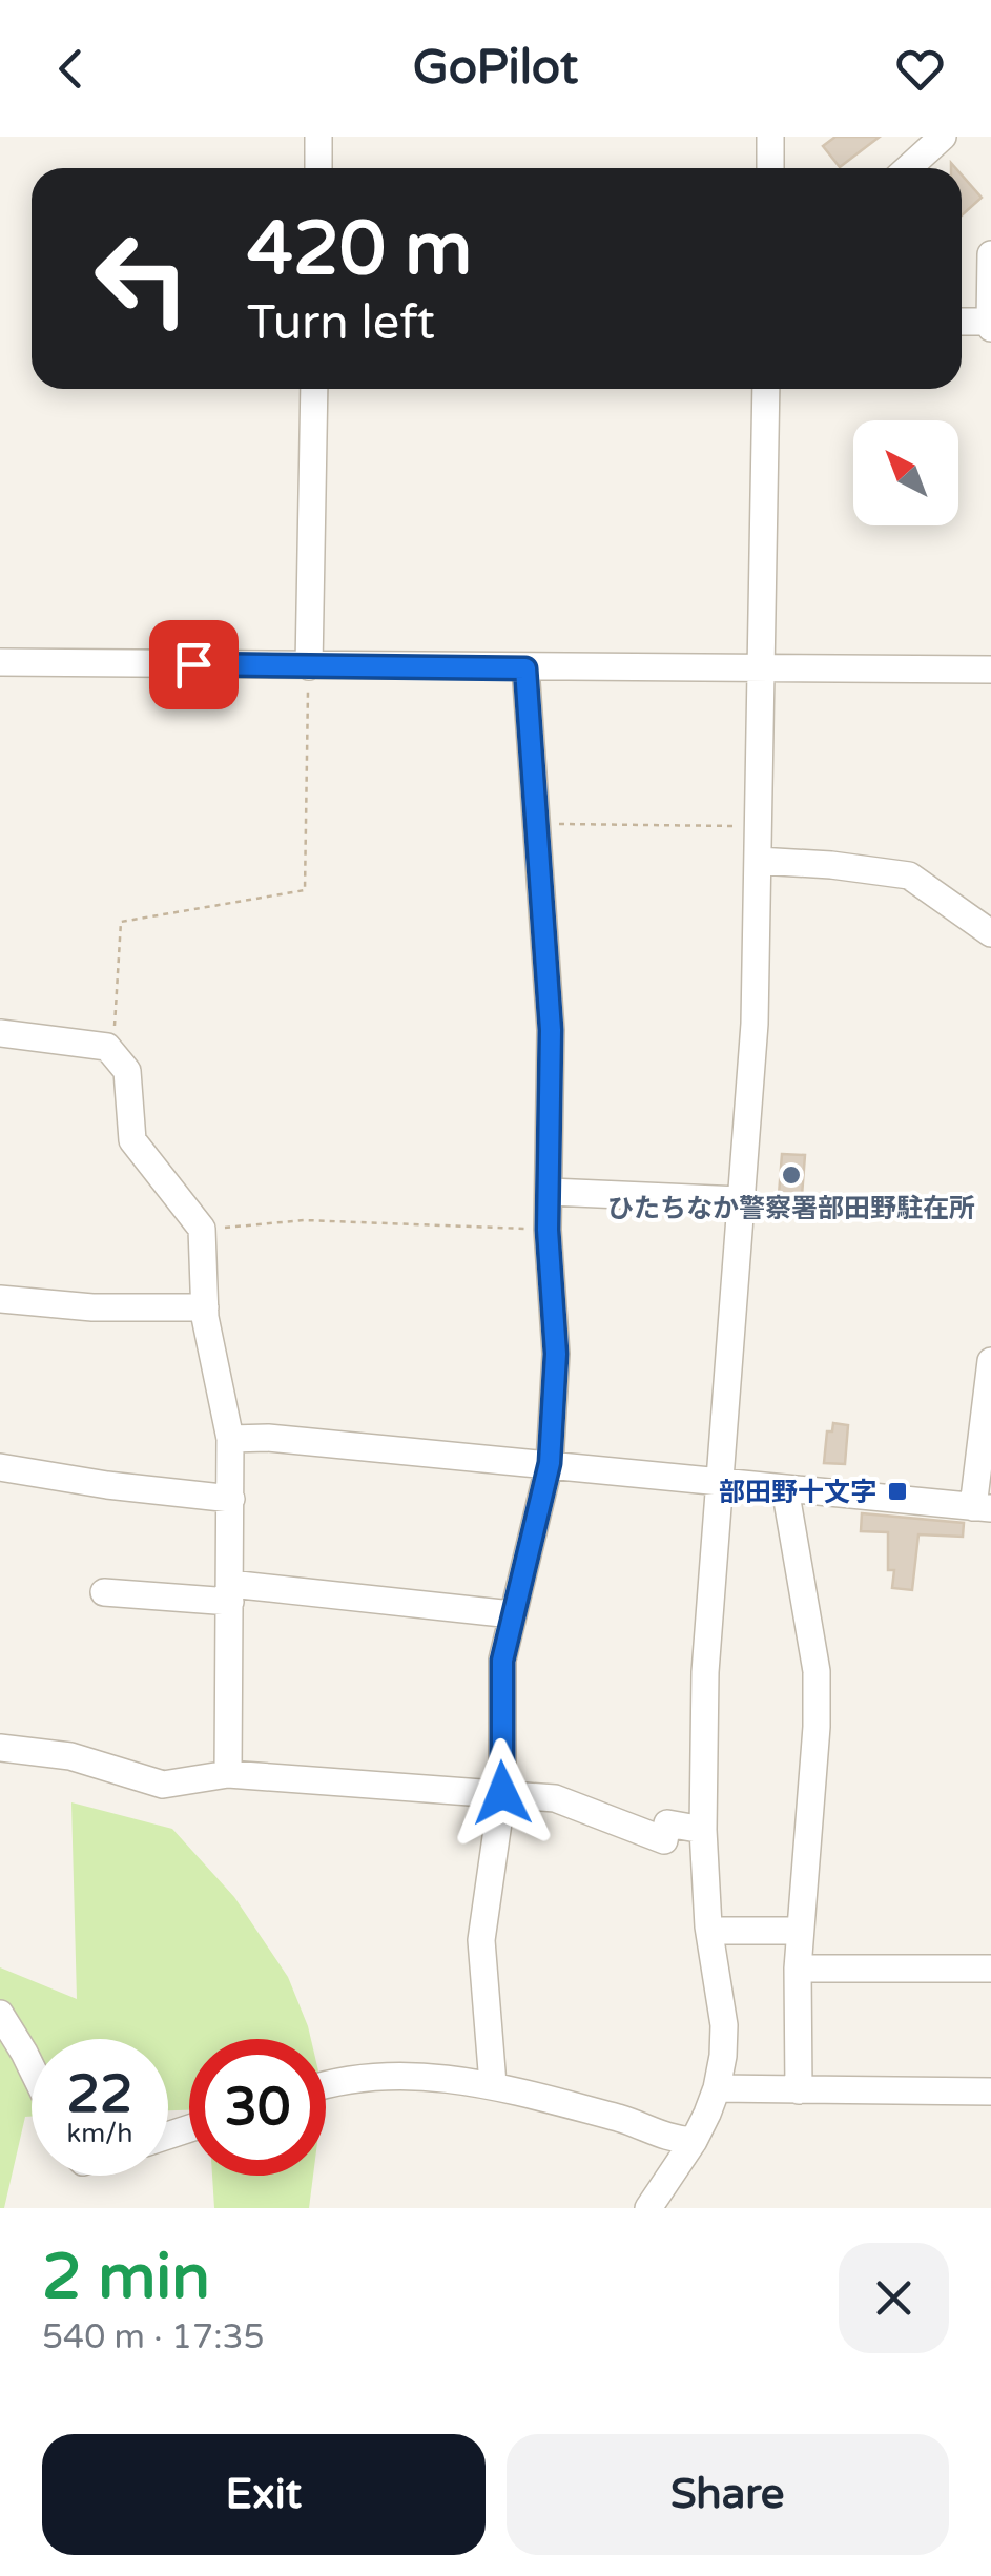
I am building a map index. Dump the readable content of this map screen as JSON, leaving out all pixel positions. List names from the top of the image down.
{
  "places": {
    "other": ["ひたちなか警察署部田野駐在所"],
    "transit": ["部田野十文字"]
  },
  "north": "top left",
  "page": {
    "header": "GoPilot",
    "turn": ["420 m", "Turn left"],
    "speed": "22 km/h",
    "limit": "30",
    "heading": ["2 min", "540 m · 17:35"],
    "buttons": ["Exit", "Share"]
  }
}
